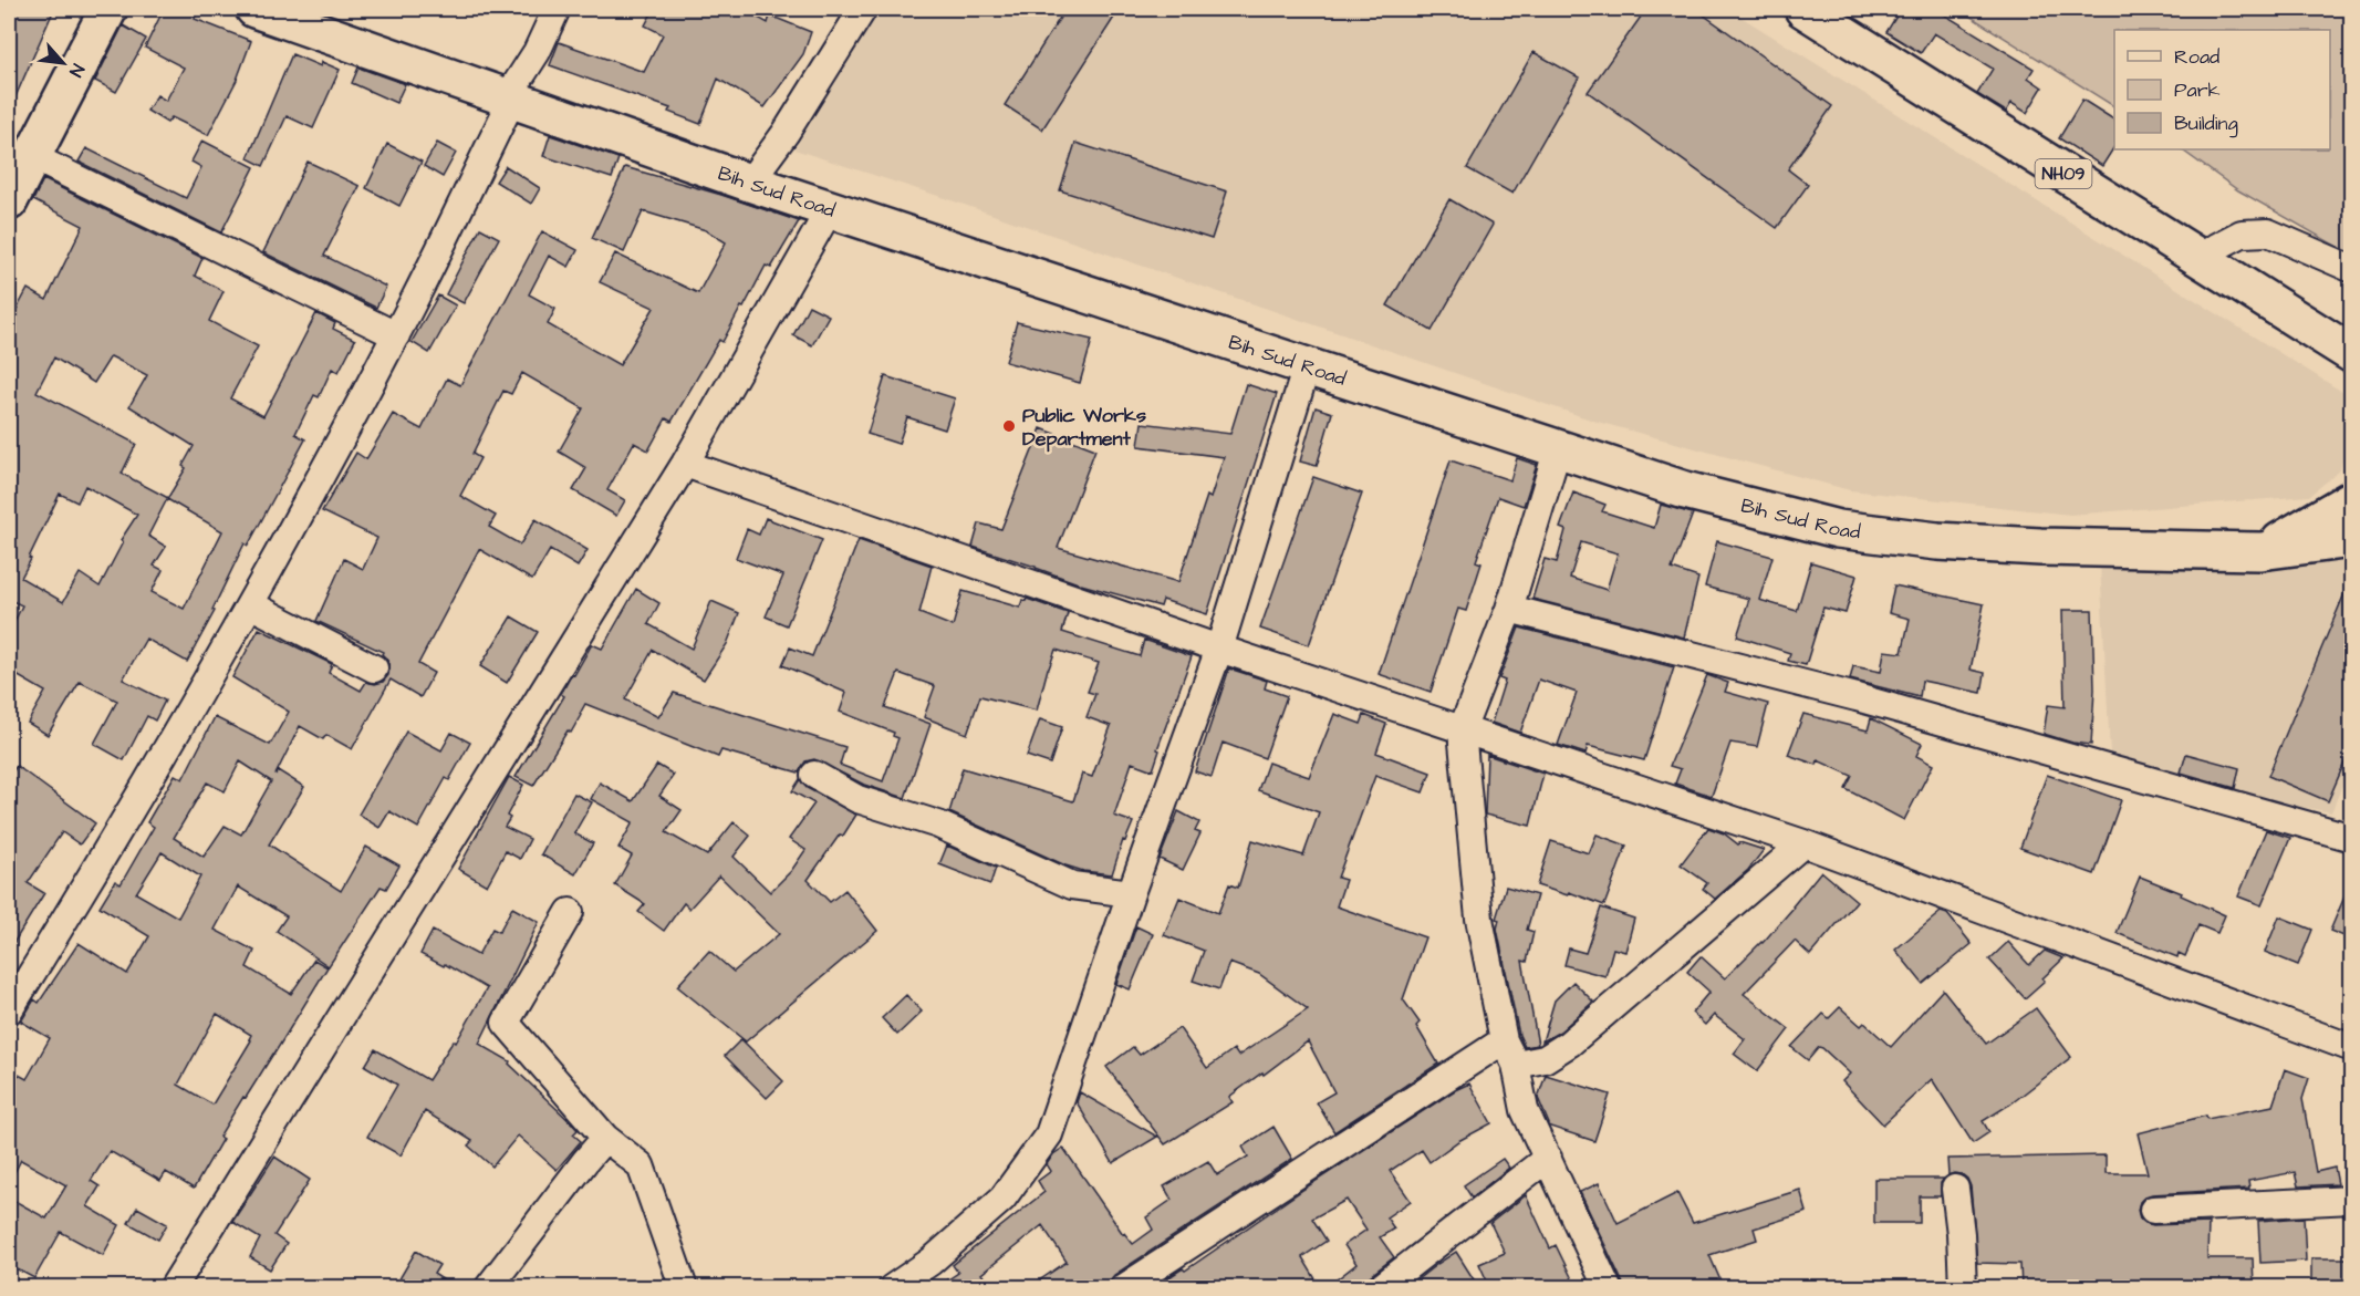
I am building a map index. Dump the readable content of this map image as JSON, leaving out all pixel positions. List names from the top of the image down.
{
  "streets": {
    "main road": ["NH09", "Bih Sud Road"]
  },
  "places": ["Public Works Department"],
  "legend": ["Road", "Park", "Building"],
  "north": "bottom right"
}
